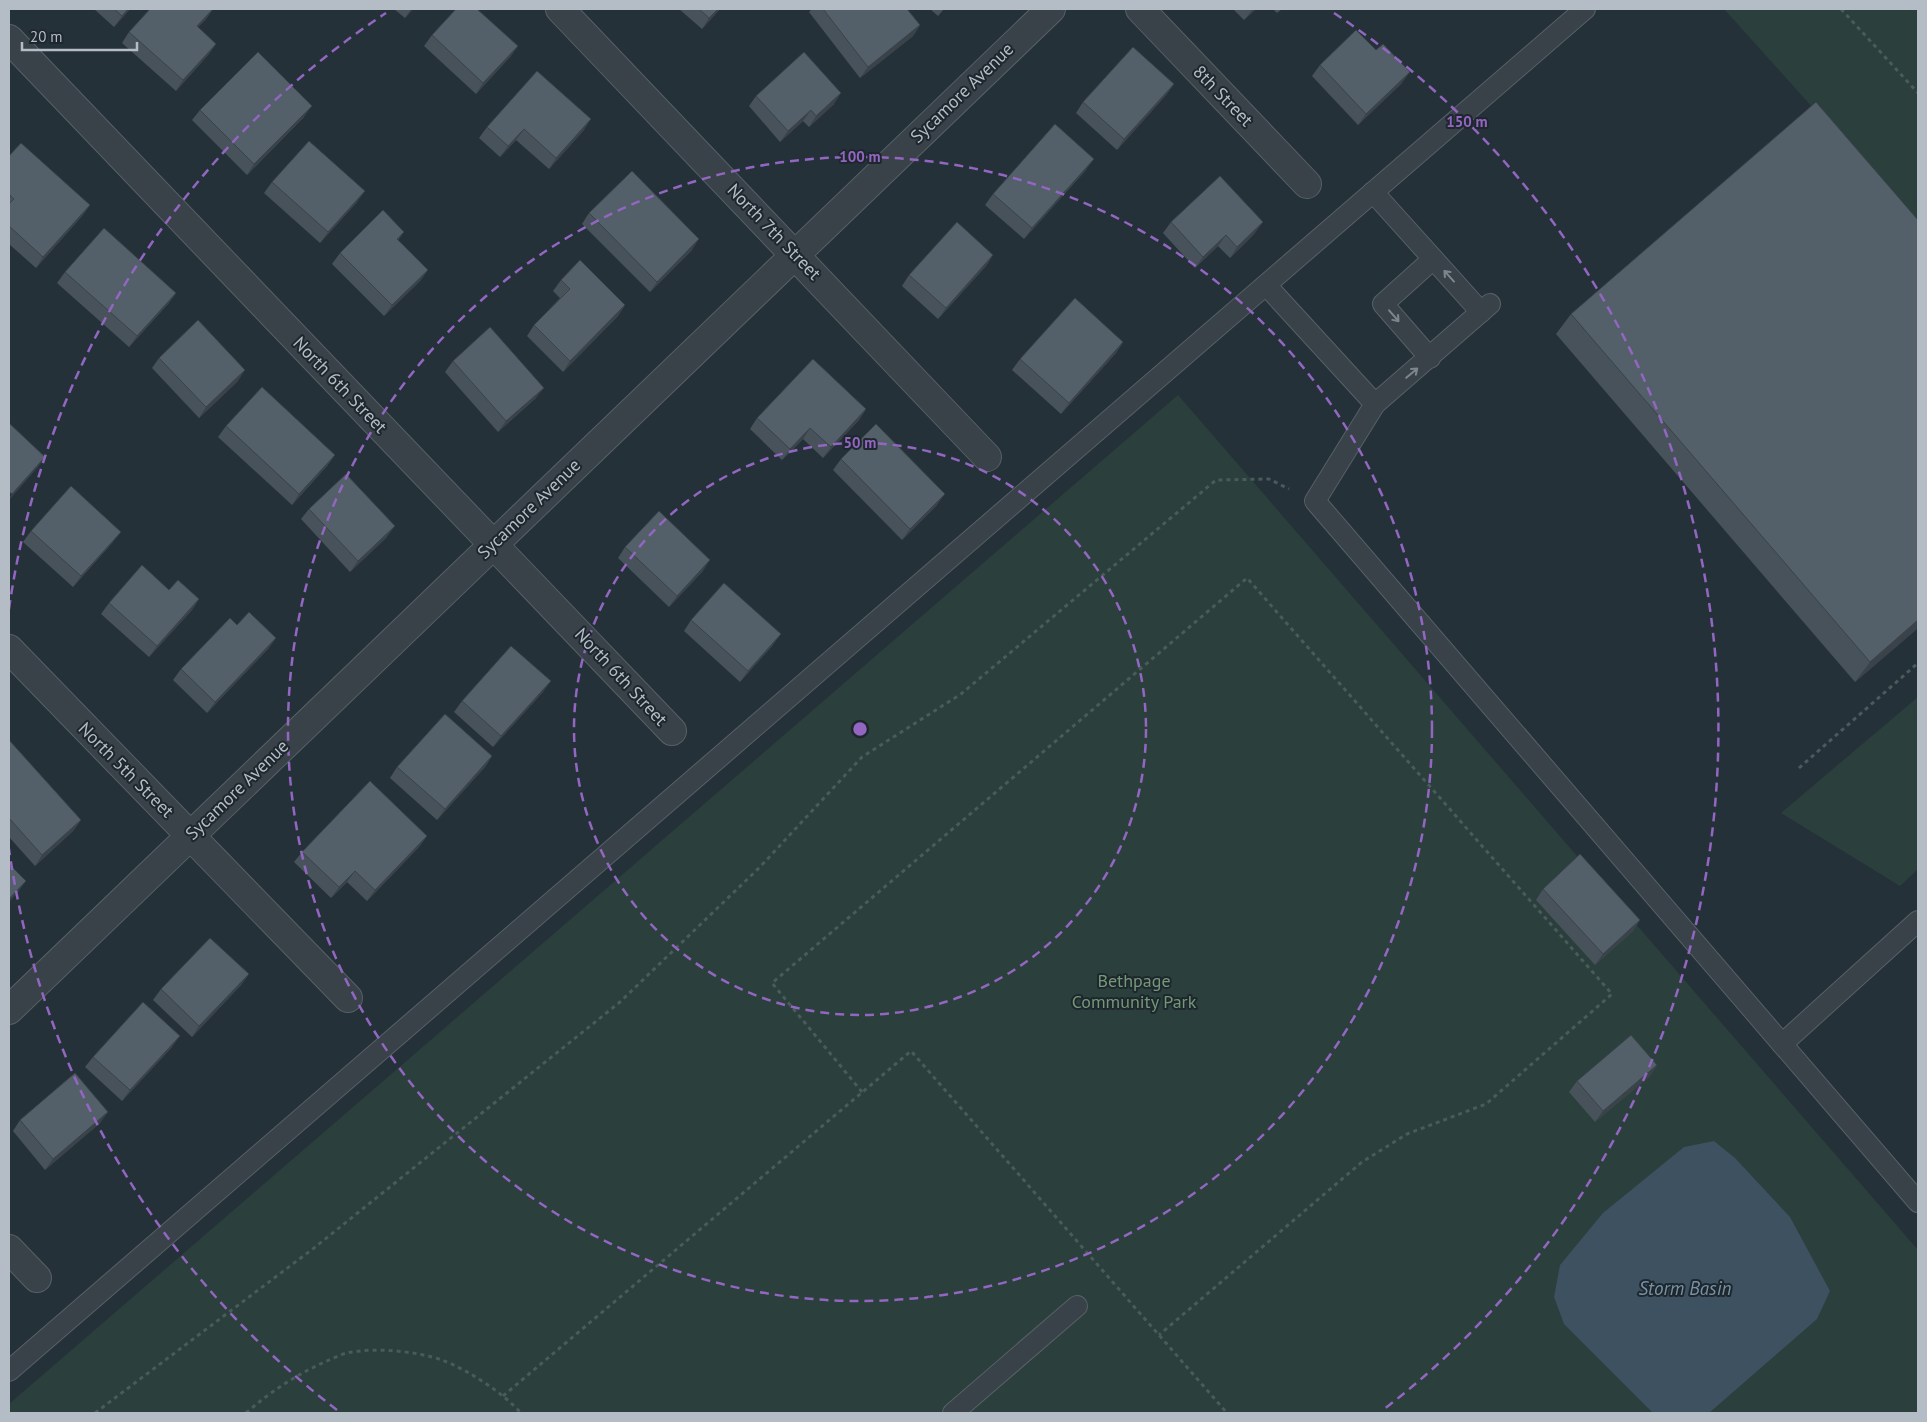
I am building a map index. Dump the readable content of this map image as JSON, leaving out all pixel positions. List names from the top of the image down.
{
  "streets": {
    "street": [
      "Sycamore Avenue",
      "8th Street",
      "North 7th Street",
      "North 6th Street",
      "North 5th Street"
    ]
  },
  "crossings": [
    ["Sycamore Avenue", "North 7th Street"],
    ["Sycamore Avenue", "North 6th Street"],
    ["Sycamore Avenue", "North 5th Street"]
  ],
  "water": ["Storm Basin"],
  "parks": ["Bethpage Community Park"],
  "scale_bar": "20 m",
  "rings": ["150 m", "100 m", "50 m"]
}
